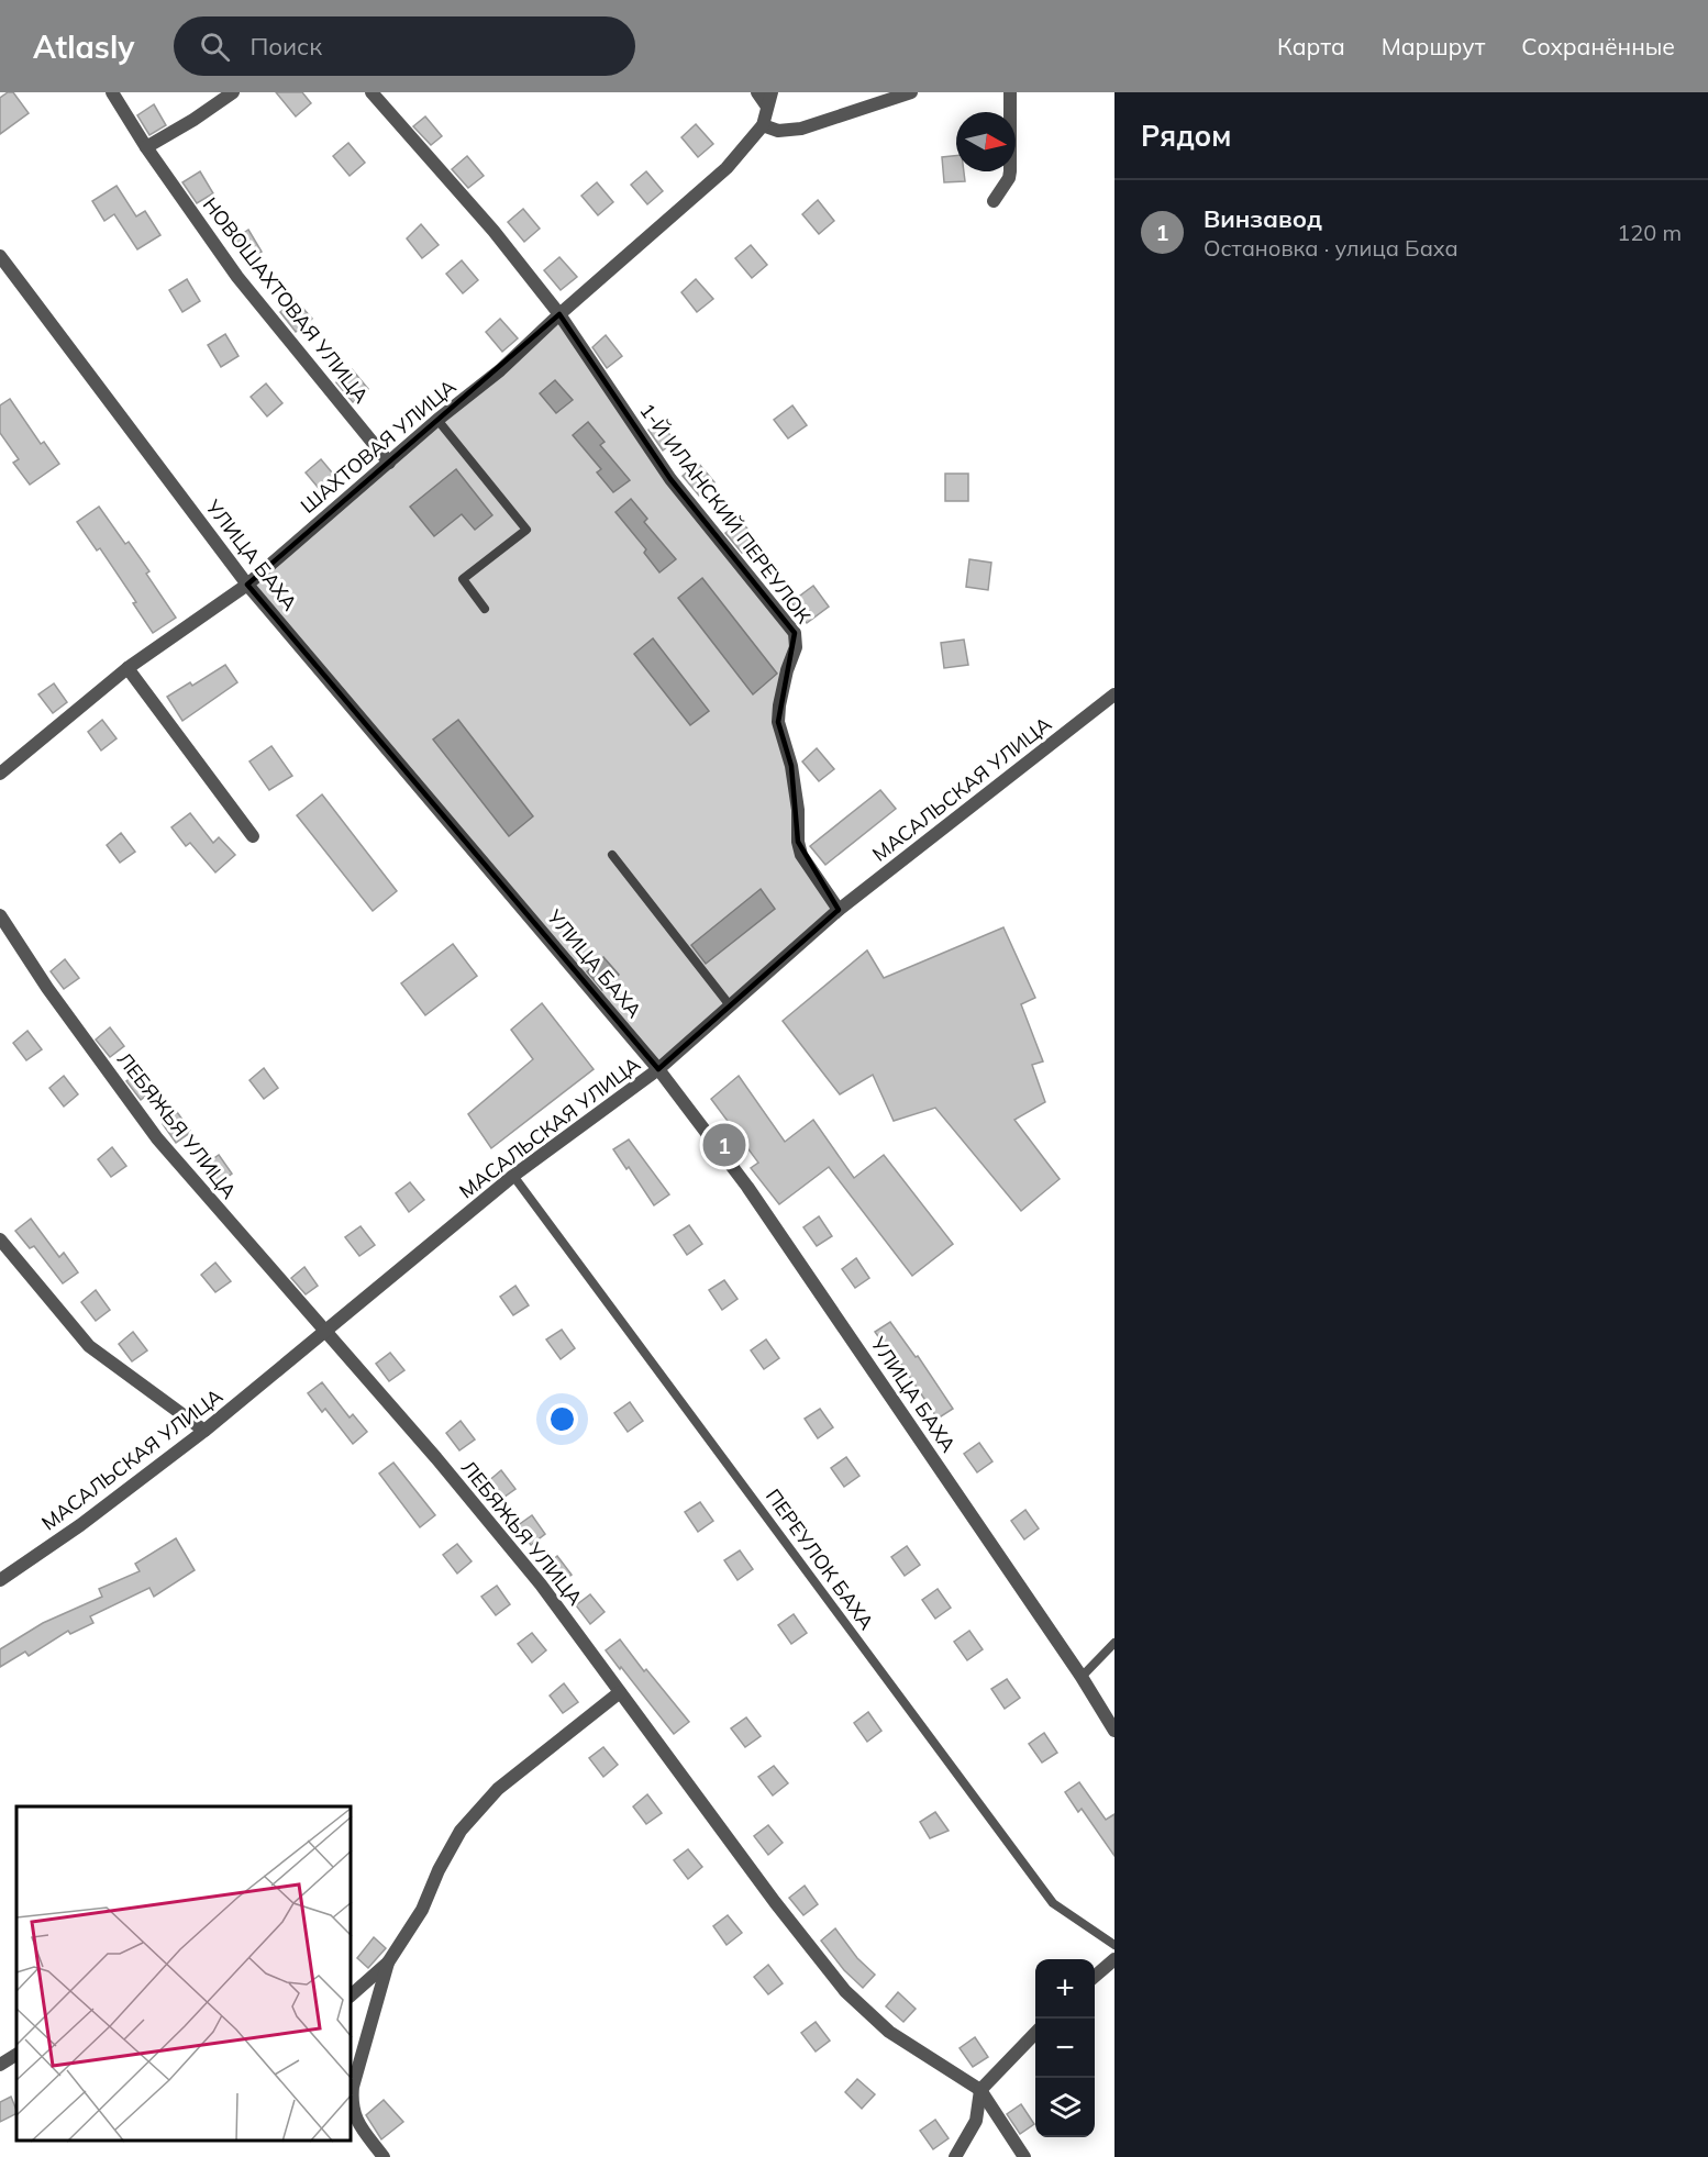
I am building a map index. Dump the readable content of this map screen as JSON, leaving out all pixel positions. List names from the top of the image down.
{
  "streets": {
    "street": [
      "НОВОШАХТОВАЯ УЛИЦА",
      "ШАХТОВАЯ УЛИЦА",
      "1-Й ИЛАНСКИЙ ПЕРЕУЛОК",
      "УЛИЦА БАХА",
      "МАСАЛЬСКАЯ УЛИЦА",
      "ЛЕБЯЖЬЯ УЛИЦА"
    ],
    "lane": ["ПЕРЕУЛОК БАХА"]
  },
  "crossings": [
    ["НОВОШАХТОВАЯ УЛИЦА", "ШАХТОВАЯ УЛИЦА"],
    ["ШАХТОВАЯ УЛИЦА", "1-Й ИЛАНСКИЙ ПЕРЕУЛОК"],
    ["ШАХТОВАЯ УЛИЦА", "УЛИЦА БАХА"],
    ["1-Й ИЛАНСКИЙ ПЕРЕУЛОК", "МАСАЛЬСКАЯ УЛИЦА"],
    ["УЛИЦА БАХА", "МАСАЛЬСКАЯ УЛИЦА"],
    ["МАСАЛЬСКАЯ УЛИЦА", "ЛЕБЯЖЬЯ УЛИЦА"],
    ["МАСАЛЬСКАЯ УЛИЦА", "ПЕРЕУЛОК БАХА"]
  ],
  "north": "right",
  "page": {
    "header": "Atlasly",
    "search": "Поиск",
    "nav": ["Карта", "Маршрут", "Сохранённые"],
    "heading": "Рядом",
    "list": [
      {
        "mark": "1",
        "name": "Винзавод",
        "note": "Остановка · улица Баха",
        "value": "120 m"
      }
    ],
    "pins": "1",
    "map_buttons": ["+", "−"]
  }
}
